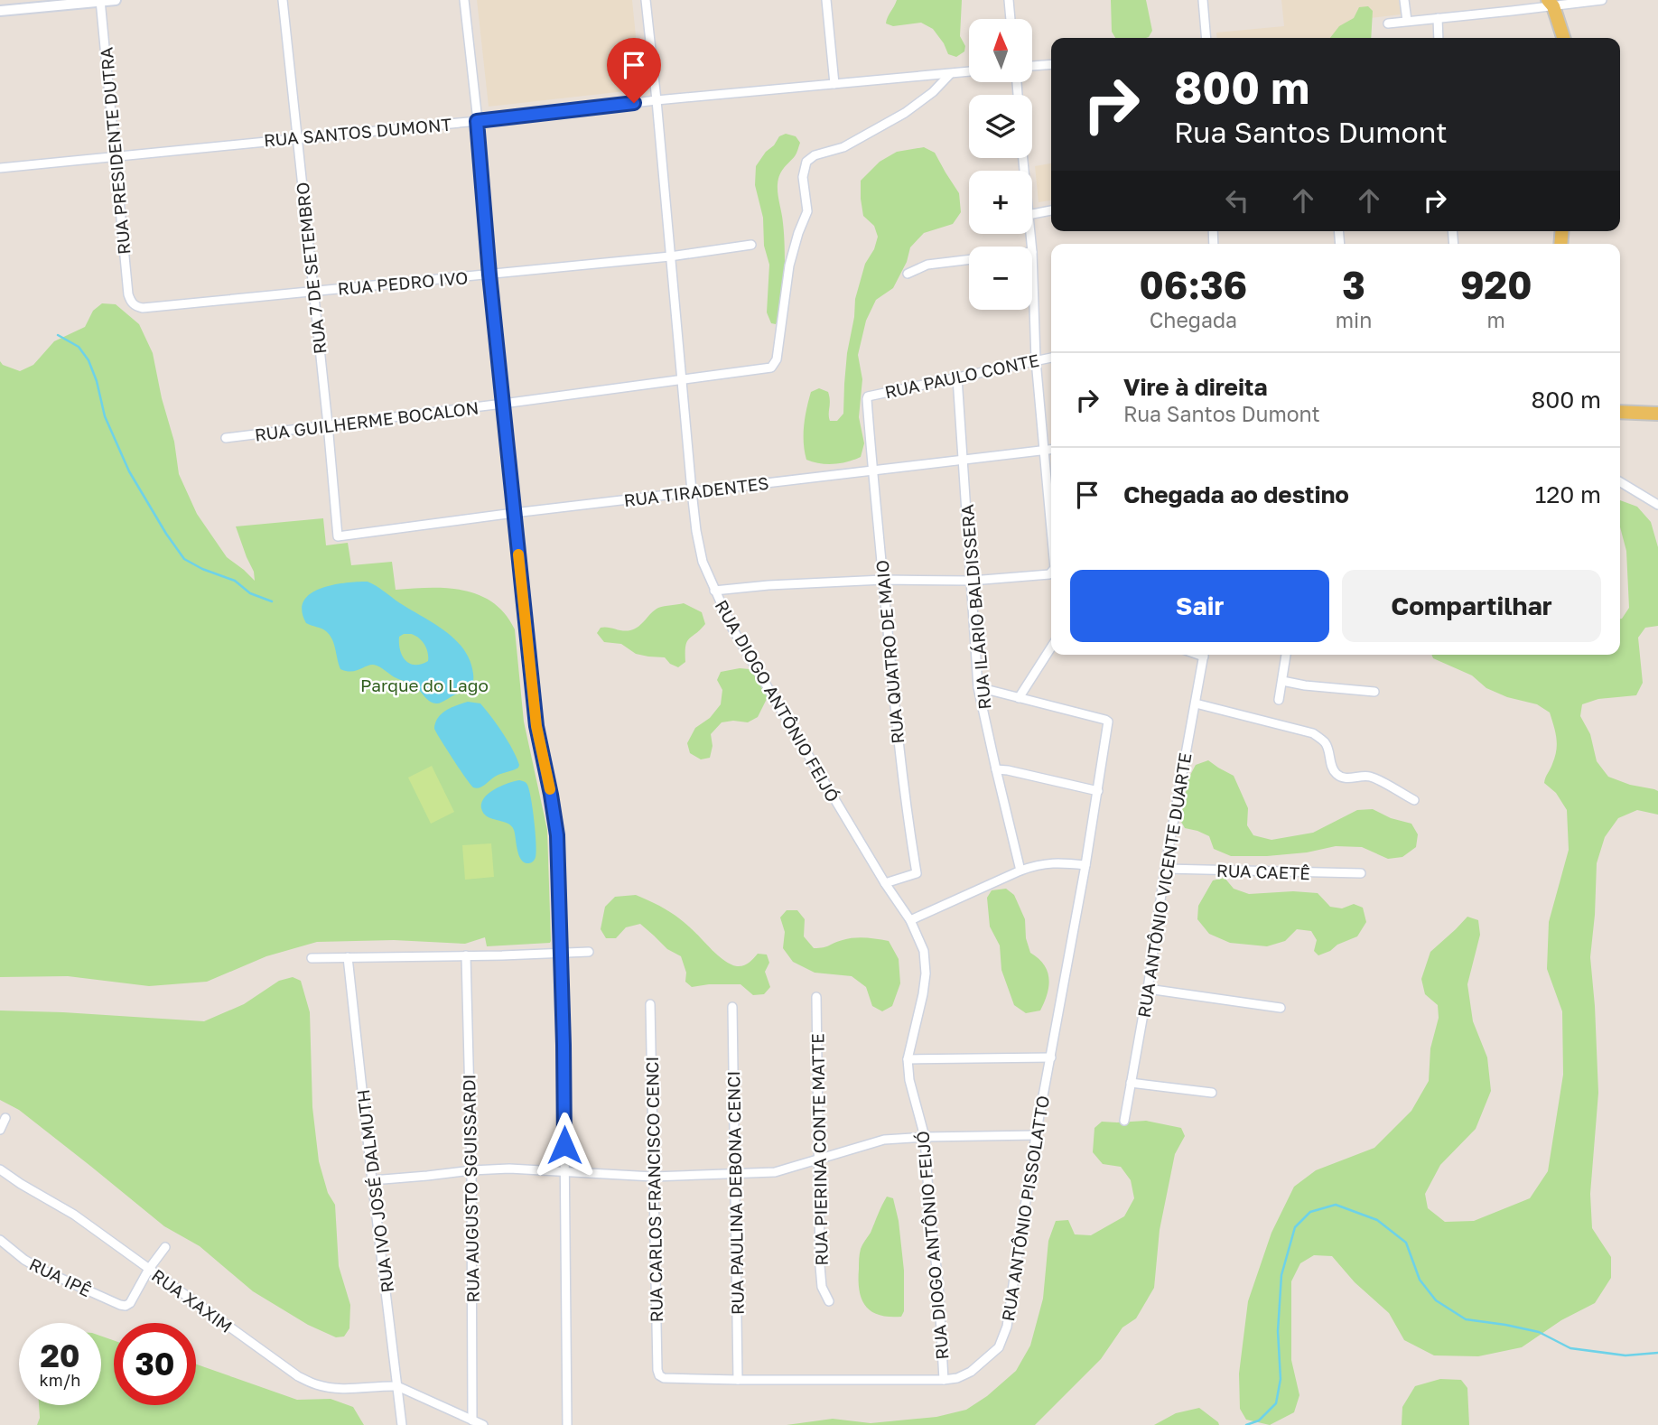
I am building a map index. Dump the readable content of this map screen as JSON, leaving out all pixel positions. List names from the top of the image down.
{
  "streets": {
    "street": [
      "RUA SANTOS DUMONT",
      "RUA PRESIDENTE DUTRA",
      "RUA 7 DE SETEMBRO",
      "RUA PEDRO IVO",
      "RUA PAULO CONTE",
      "RUA GUILHERME BOCALON",
      "RUA TIRADENTES",
      "RUA ILÁRIO BALDISSERA",
      "RUA QUATRO DE MAIO",
      "RUA DIOGO ANTÔNIO FEIJÓ",
      "RUA CAETÊ",
      "RUA ANTÔNIO VICENTE DUARTE",
      "RUA PIERINA CONTE MATTE",
      "RUA AUGUSTO SGUISSARDI",
      "RUA CARLOS FRANCISCO CENCI",
      "RUA IVO JOSÉ DALMUTH",
      "RUA PAULINA DEBONA CENCI",
      "RUA ANTÔNIO PISSOLATTO",
      "RUA IPÊ",
      "RUA XAXIM"
    ]
  },
  "crossings": [
    ["RUA SANTOS DUMONT", "RUA PRESIDENTE DUTRA"],
    ["RUA SANTOS DUMONT", "RUA 7 DE SETEMBRO"],
    ["RUA SANTOS DUMONT", "RUA GUILHERME BOCALON"],
    ["RUA SANTOS DUMONT", "RUA DIOGO ANTÔNIO FEIJÓ"],
    ["RUA PRESIDENTE DUTRA", "RUA PEDRO IVO"],
    ["RUA 7 DE SETEMBRO", "RUA PEDRO IVO"],
    ["RUA 7 DE SETEMBRO", "RUA GUILHERME BOCALON"],
    ["RUA 7 DE SETEMBRO", "RUA TIRADENTES"],
    ["RUA PEDRO IVO", "RUA DIOGO ANTÔNIO FEIJÓ"],
    ["RUA PAULO CONTE", "RUA ILÁRIO BALDISSERA"],
    ["RUA PAULO CONTE", "RUA QUATRO DE MAIO"],
    ["RUA GUILHERME BOCALON", "RUA DIOGO ANTÔNIO FEIJÓ"],
    ["RUA TIRADENTES", "RUA ILÁRIO BALDISSERA"],
    ["RUA TIRADENTES", "RUA QUATRO DE MAIO"],
    ["RUA TIRADENTES", "RUA DIOGO ANTÔNIO FEIJÓ"],
    ["RUA QUATRO DE MAIO", "RUA DIOGO ANTÔNIO FEIJÓ"],
    ["RUA DIOGO ANTÔNIO FEIJÓ", "RUA ANTÔNIO PISSOLATTO"],
    ["RUA CAETÊ", "RUA ANTÔNIO VICENTE DUARTE"],
    ["RUA CARLOS FRANCISCO CENCI", "RUA ANTÔNIO PISSOLATTO"],
    ["RUA IVO JOSÉ DALMUTH", "RUA XAXIM"],
    ["RUA PAULINA DEBONA CENCI", "RUA ANTÔNIO PISSOLATTO"],
    ["RUA IPÊ", "RUA XAXIM"]
  ],
  "parks": ["Parque do Lago"],
  "north": "top",
  "page": {
    "map_buttons": ["+", "−"],
    "turn": ["800 m", "Rua Santos Dumont"],
    "eta": [
      "06:36",
      "Chegada",
      "3",
      "min",
      "920",
      "m"
    ],
    "list": [
      {
        "name": "Vire à direita",
        "note": "Rua Santos Dumont",
        "value": "800 m"
      },
      {
        "name": "Chegada ao destino",
        "value": "120 m"
      }
    ],
    "buttons": ["Sair", "Compartilhar"],
    "speed": "20 km/h",
    "limit": "30"
  }
}
